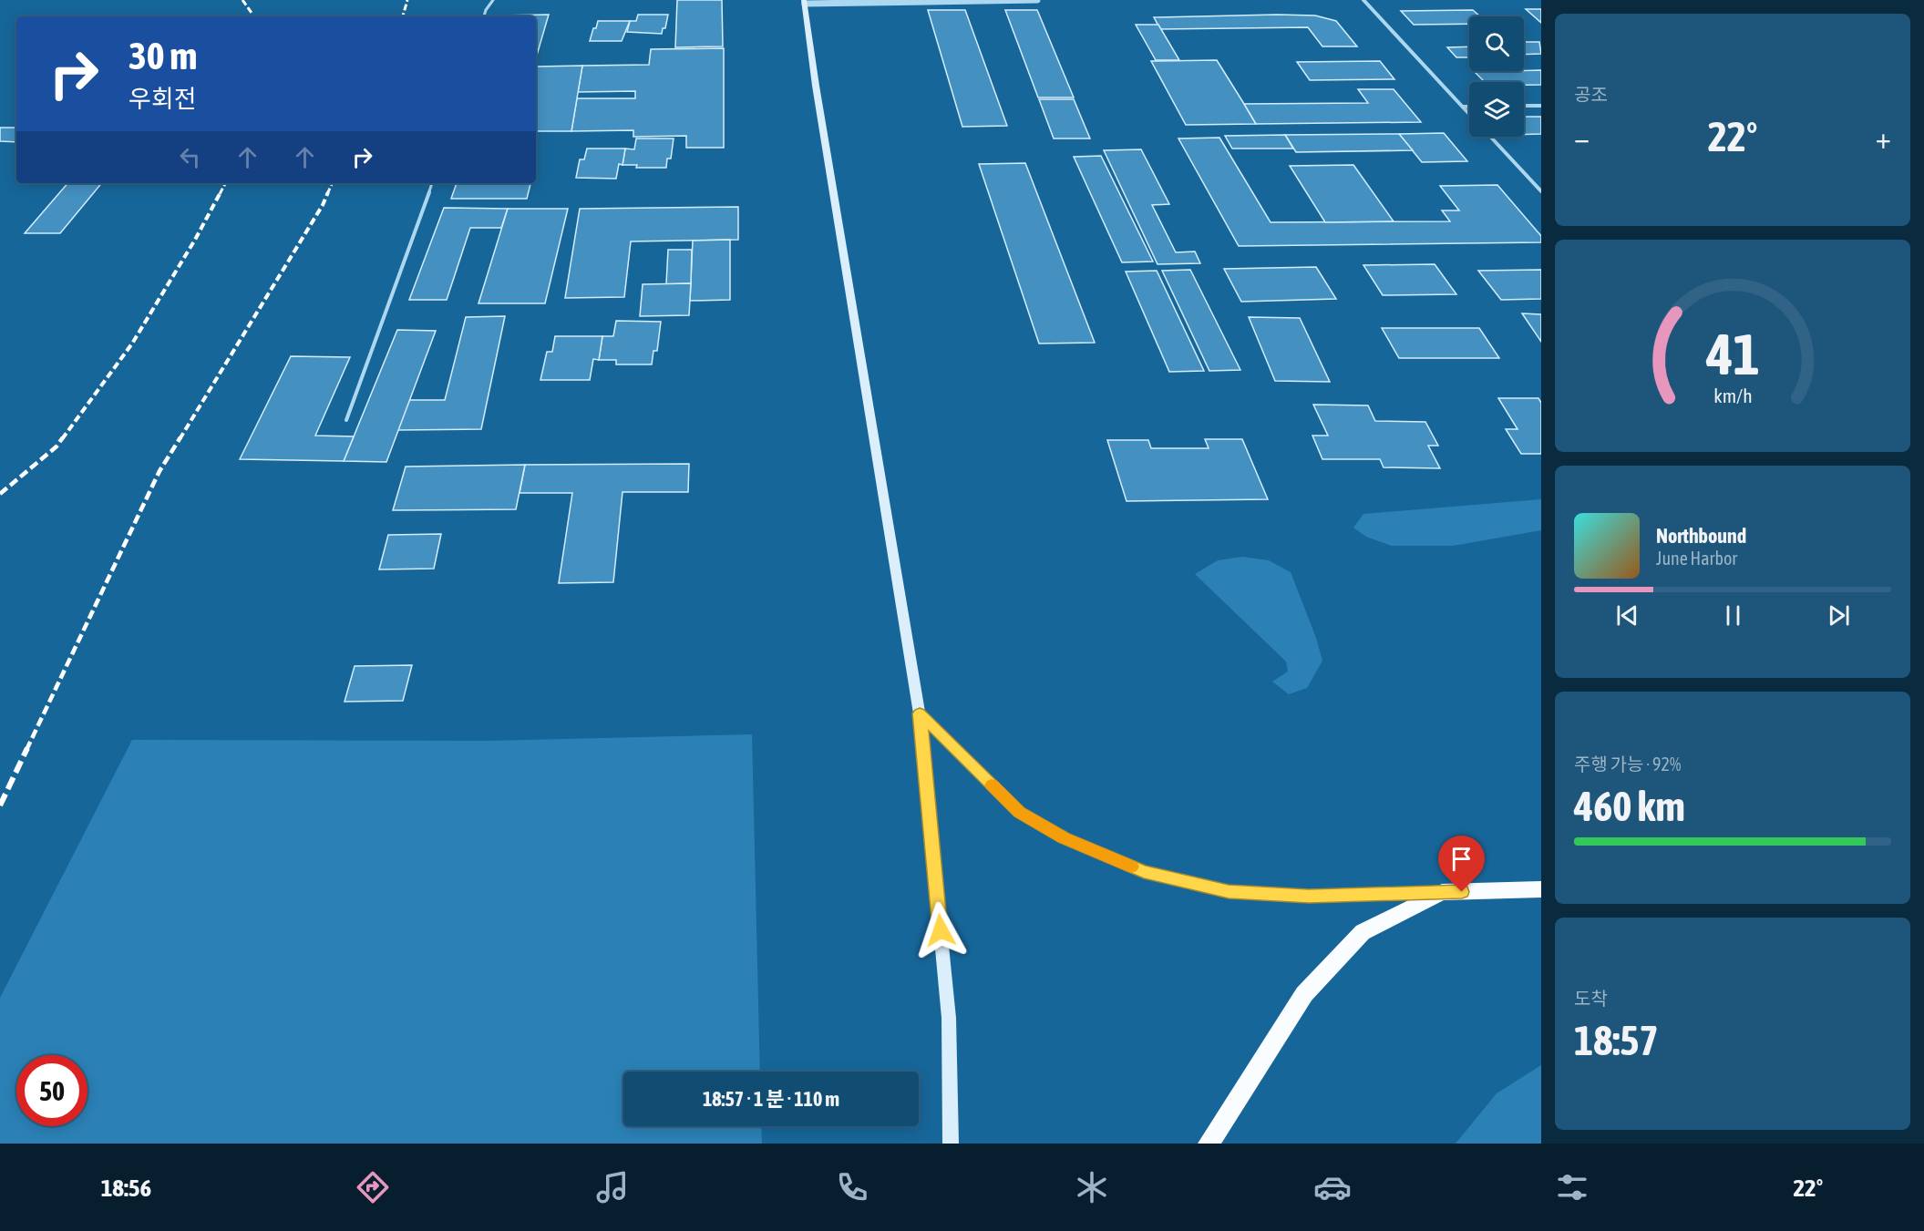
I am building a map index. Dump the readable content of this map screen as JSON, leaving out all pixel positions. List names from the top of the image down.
{
  "page": {
    "tile": [
      "공조",
      ["주행 가능 · 92%", "460 km"],
      ["도착", "18:57"]
    ],
    "turn": ["30 m", "우회전"],
    "heat": ["−", "22°", "+"],
    "song": ["Northbound", "June Harbor"],
    "limit": "50",
    "trip": "18:57 · 1 분 · 110 m",
    "tabs": ["18:56", "22°"],
    "gauge": ["41", "km/h"]
  }
}
